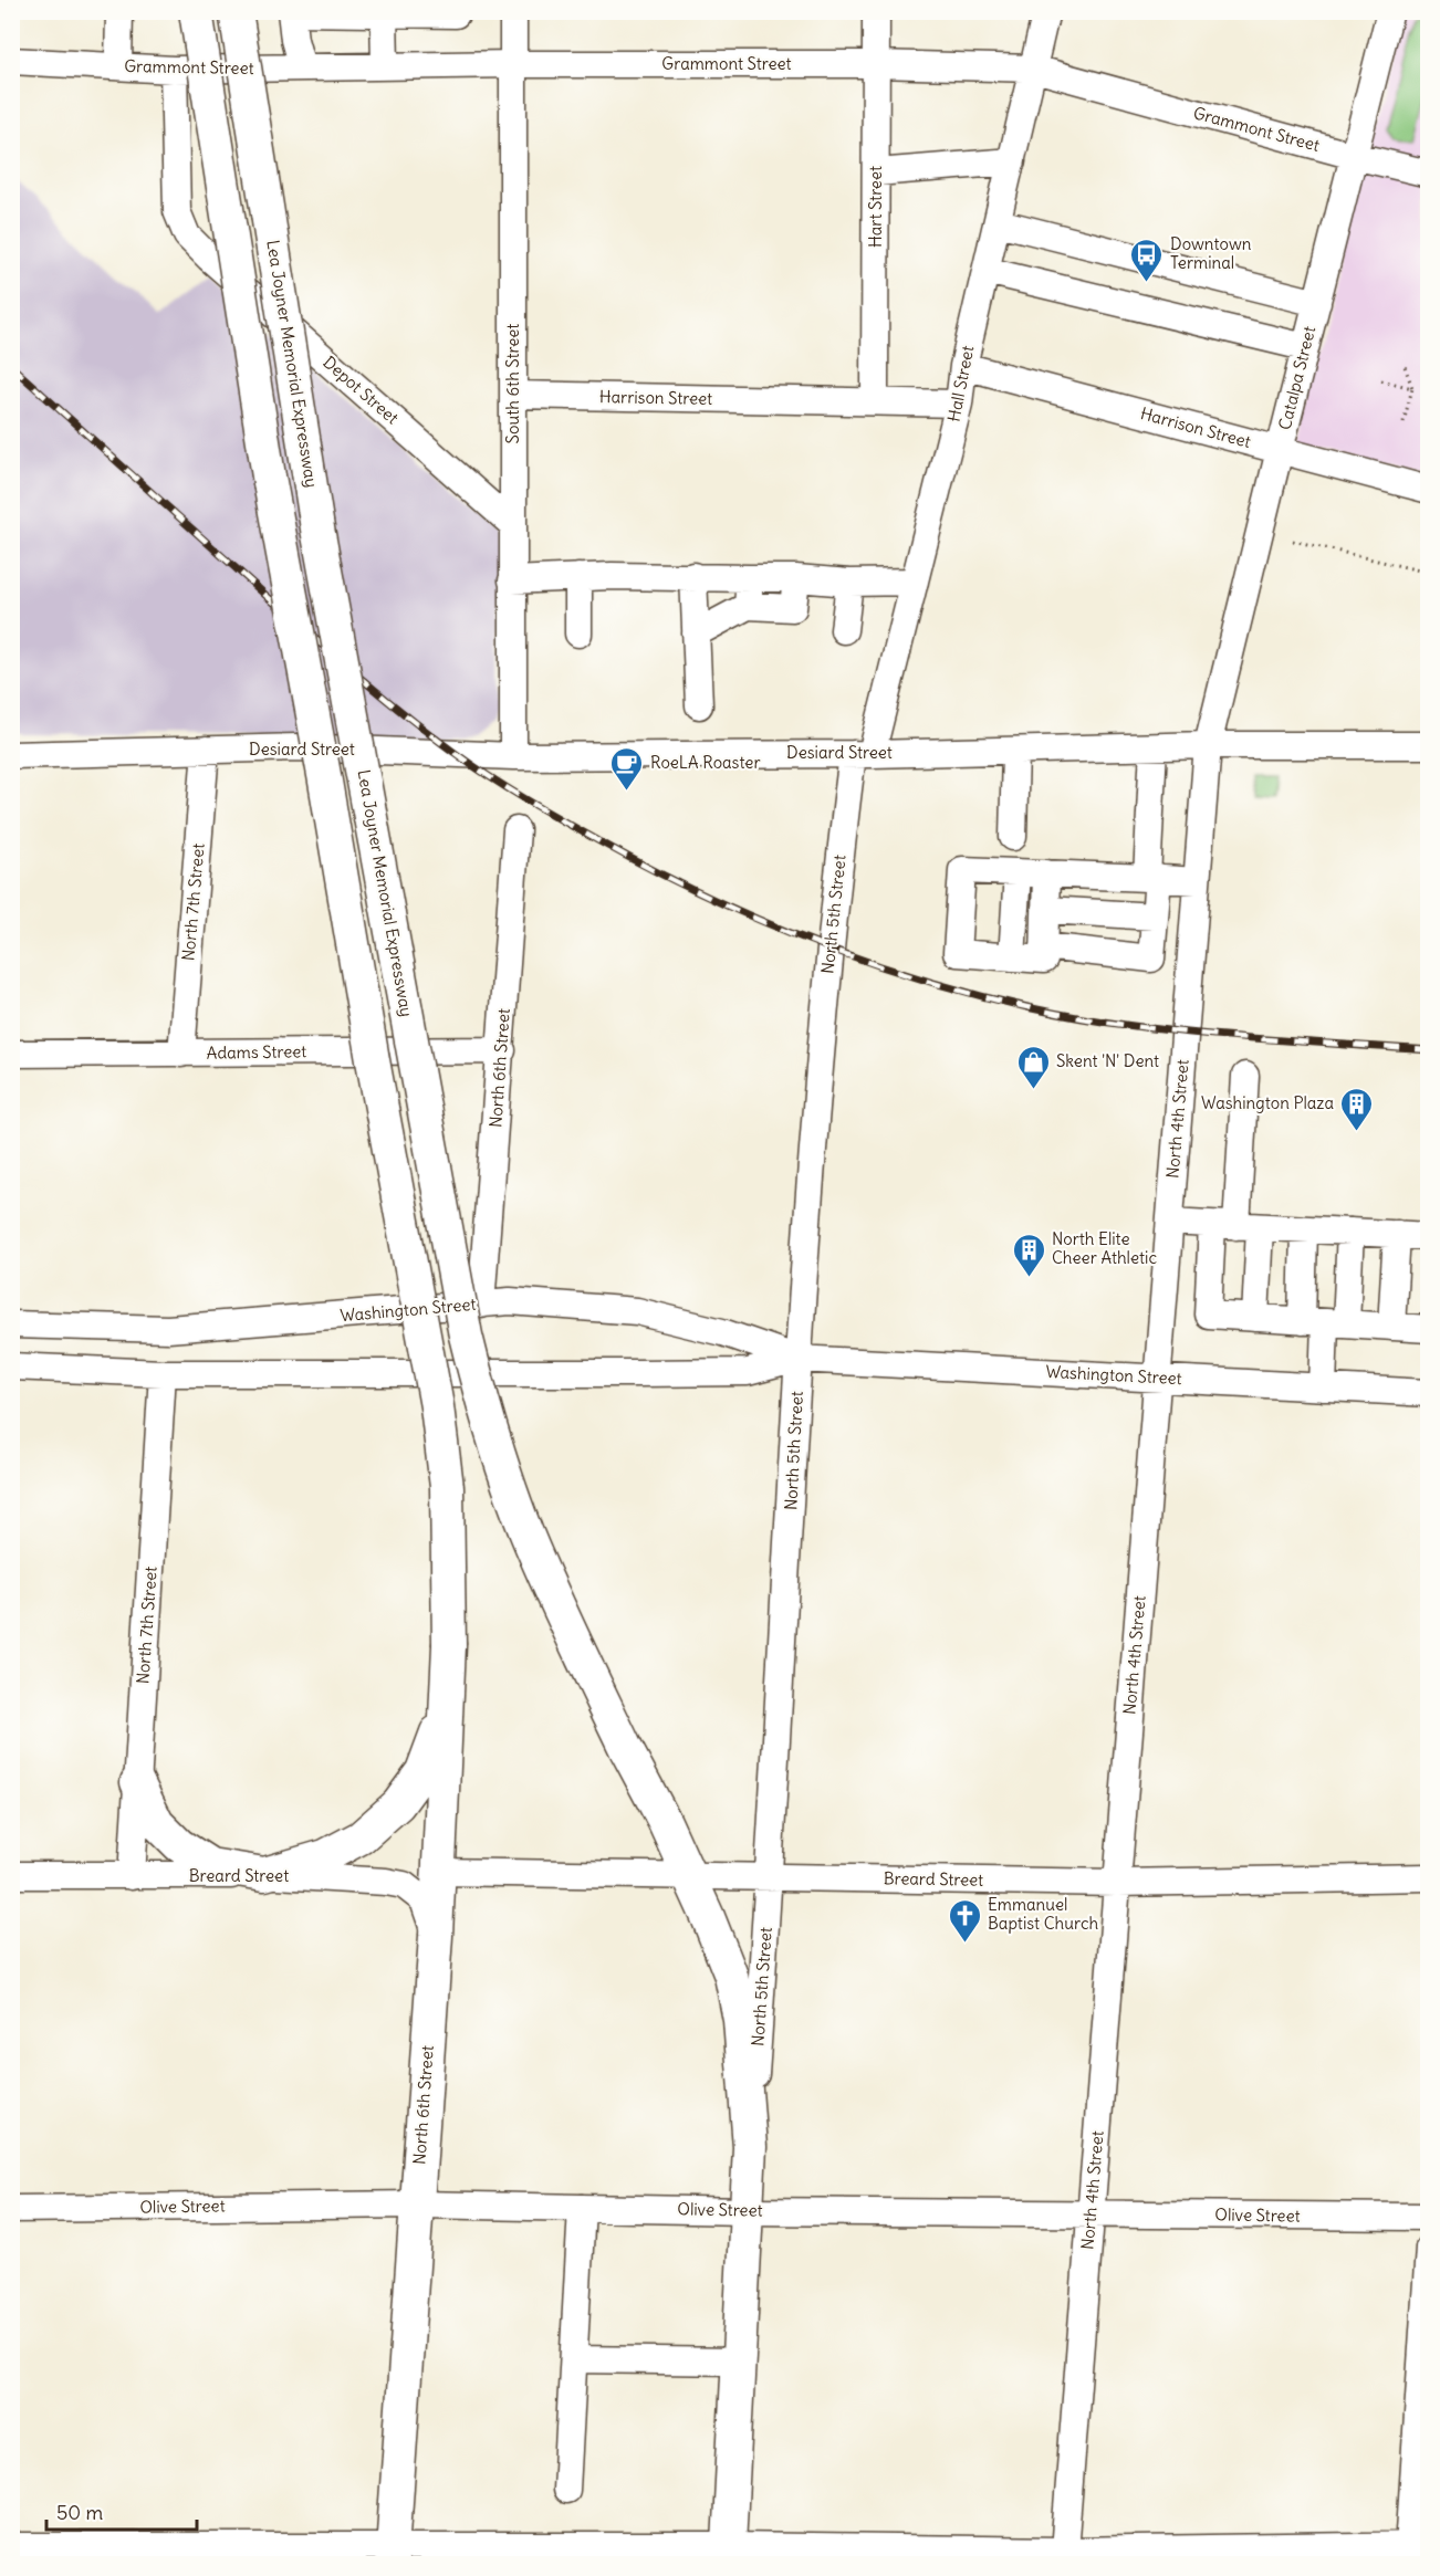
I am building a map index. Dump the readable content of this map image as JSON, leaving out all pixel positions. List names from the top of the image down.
{
  "streets": {
    "main road": ["Lea Joyner Memorial Expressway", "North 5th Street", "North 6th Street"],
    "street": [
      "Grammont Street",
      "Hart Street",
      "Catalpa Street",
      "South 6th Street",
      "Hall Street",
      "Depot Street",
      "Harrison Street",
      "Desiard Street",
      "North 7th Street",
      "Adams Street",
      "North 4th Street",
      "Washington Street",
      "Breard Street",
      "Olive Street"
    ]
  },
  "crossings": [
    ["Grammont Street", "Hart Street"],
    ["Grammont Street", "Catalpa Street"],
    ["Grammont Street", "South 6th Street"],
    ["Grammont Street", "Hall Street"],
    ["Grammont Street", "Depot Street"],
    ["Hart Street", "Harrison Street"],
    ["Lea Joyner Memorial Expressway", "North 5th Street"],
    ["Catalpa Street", "Harrison Street"],
    ["Catalpa Street", "Desiard Street"],
    ["Catalpa Street", "North 4th Street"],
    ["South 6th Street", "Depot Street"],
    ["South 6th Street", "Harrison Street"],
    ["South 6th Street", "Desiard Street"],
    ["Hall Street", "Harrison Street"],
    ["Hall Street", "Desiard Street"],
    ["Hall Street", "North 5th Street"],
    ["Desiard Street", "North 7th Street"],
    ["Desiard Street", "North 5th Street"],
    ["Desiard Street", "North 4th Street"],
    ["North 7th Street", "Adams Street"],
    ["North 7th Street", "Washington Street"],
    ["North 7th Street", "Breard Street"],
    ["North 5th Street", "Washington Street"],
    ["North 5th Street", "Breard Street"],
    ["North 5th Street", "Olive Street"],
    ["Adams Street", "North 6th Street"],
    ["North 6th Street", "Washington Street"],
    ["North 6th Street", "Breard Street"],
    ["North 6th Street", "Olive Street"],
    ["North 4th Street", "Washington Street"],
    ["North 4th Street", "Breard Street"],
    ["North 4th Street", "Olive Street"]
  ],
  "places": {
    "bus stop": ["Downtown Terminal"],
    "cafe": ["RoeLA Roaster"],
    "shop": ["Skent 'N' Dent"],
    "building": ["Washington Plaza", "North Elite Cheer Athletic"],
    "church": ["Emmanuel Baptist Church"]
  },
  "scale_bar": "50 m"
}
